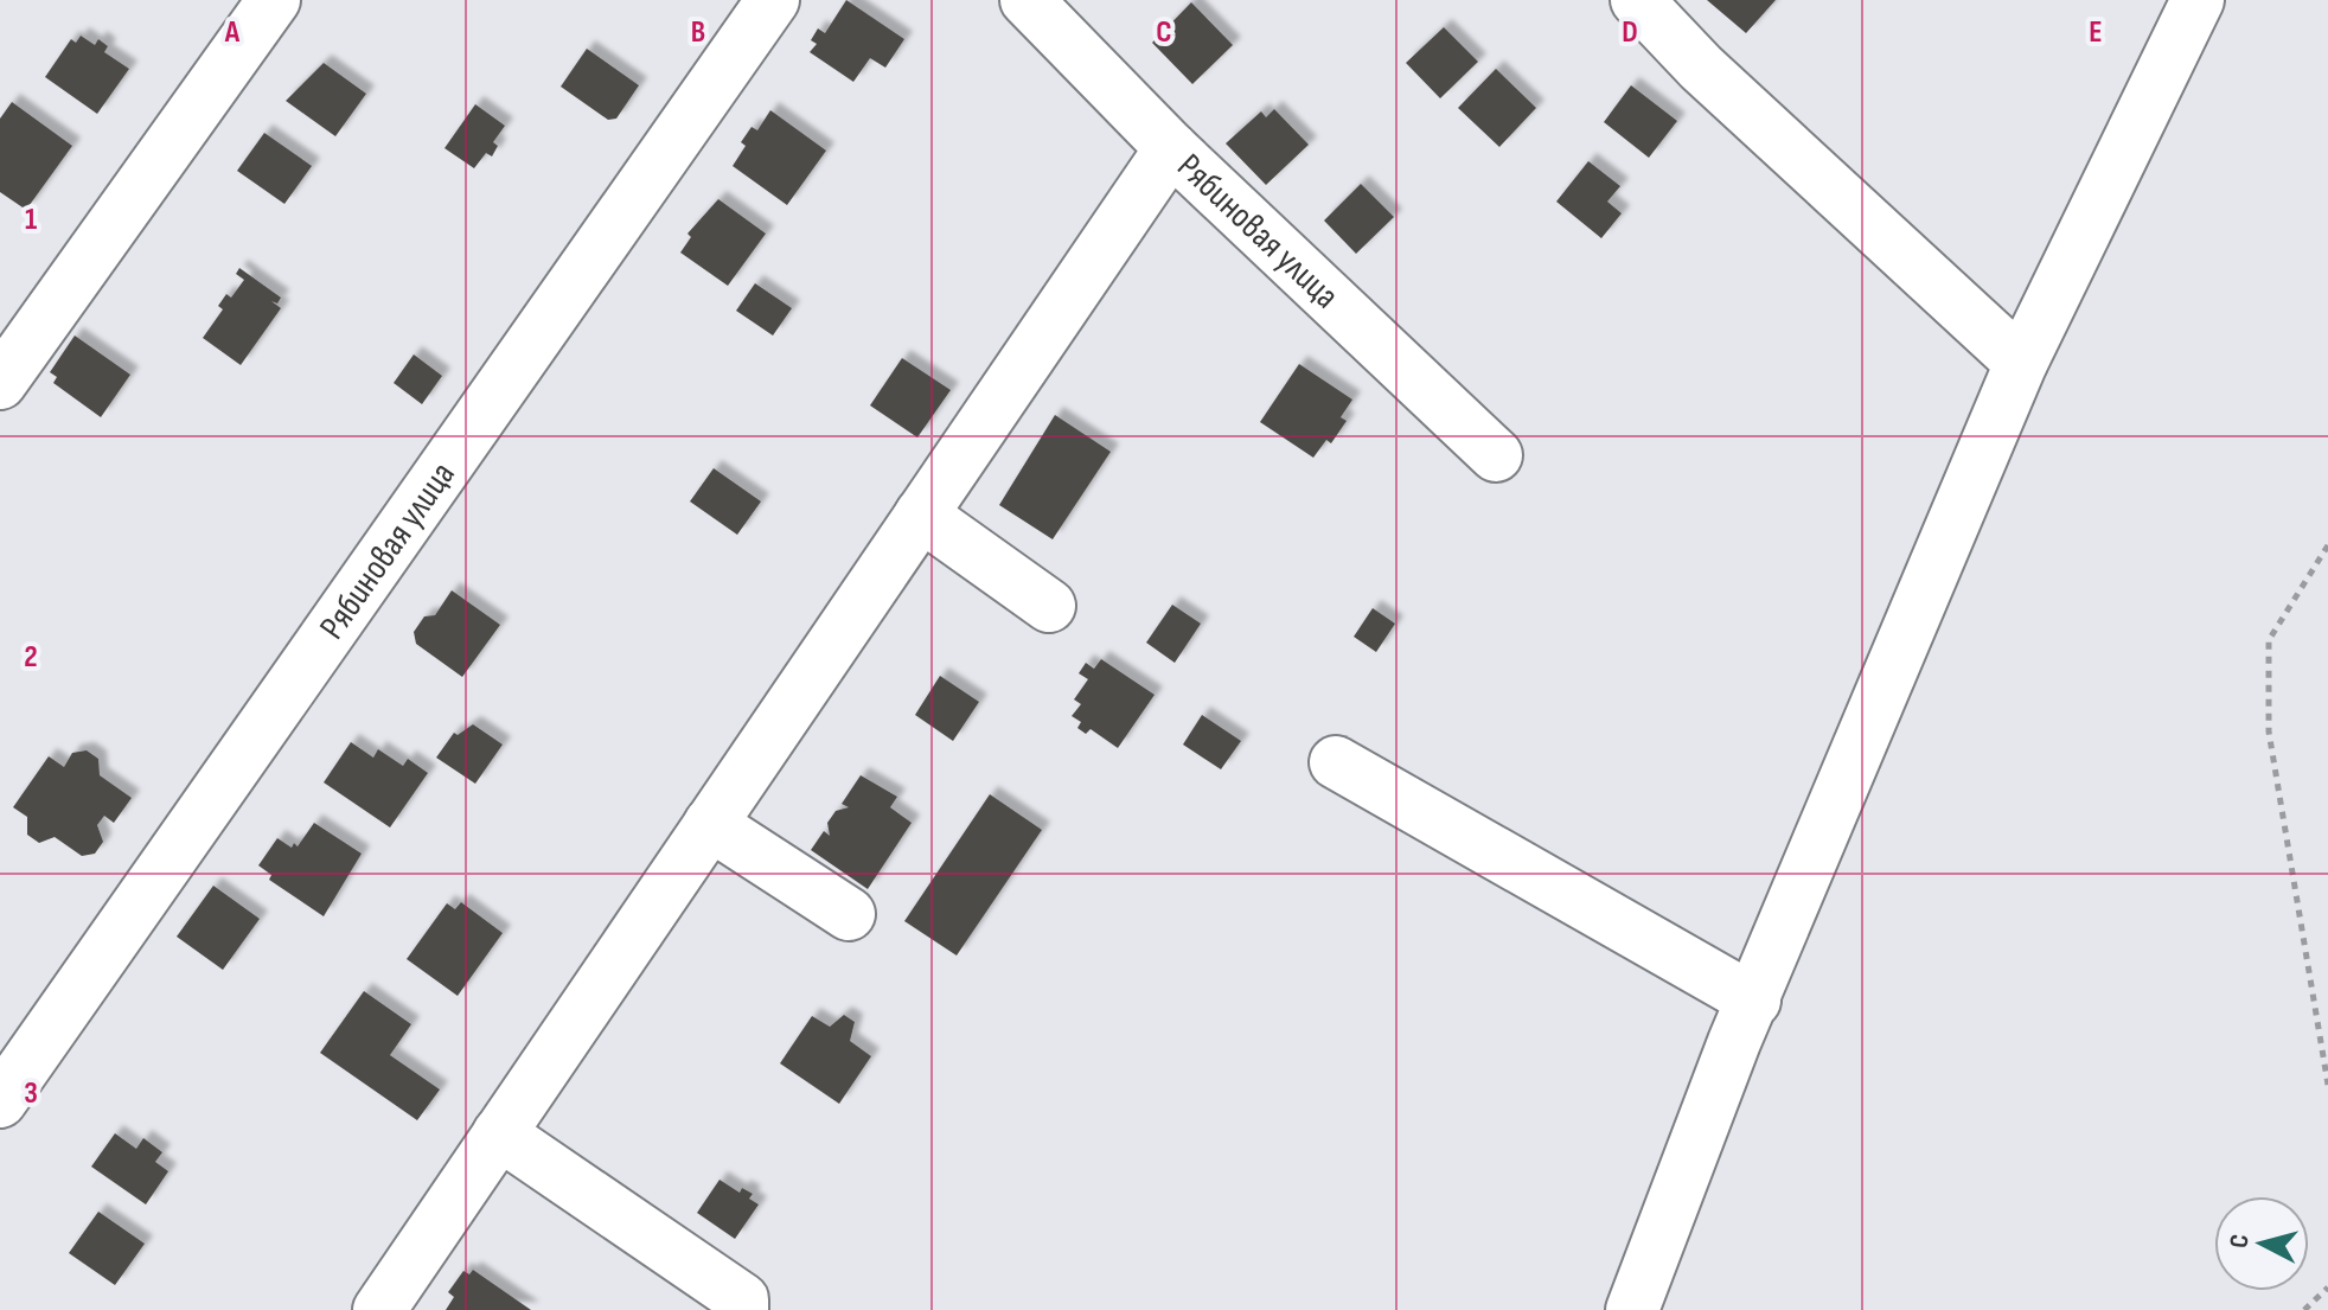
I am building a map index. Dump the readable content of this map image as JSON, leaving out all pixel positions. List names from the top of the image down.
{
  "streets": {
    "street": ["Рябиновая улица"]
  },
  "north": "left",
  "grid": {
    "columns": [
      "A",
      "B",
      "C",
      "D",
      "E"
    ],
    "rows": ["1", "2", "3"]
  }
}
